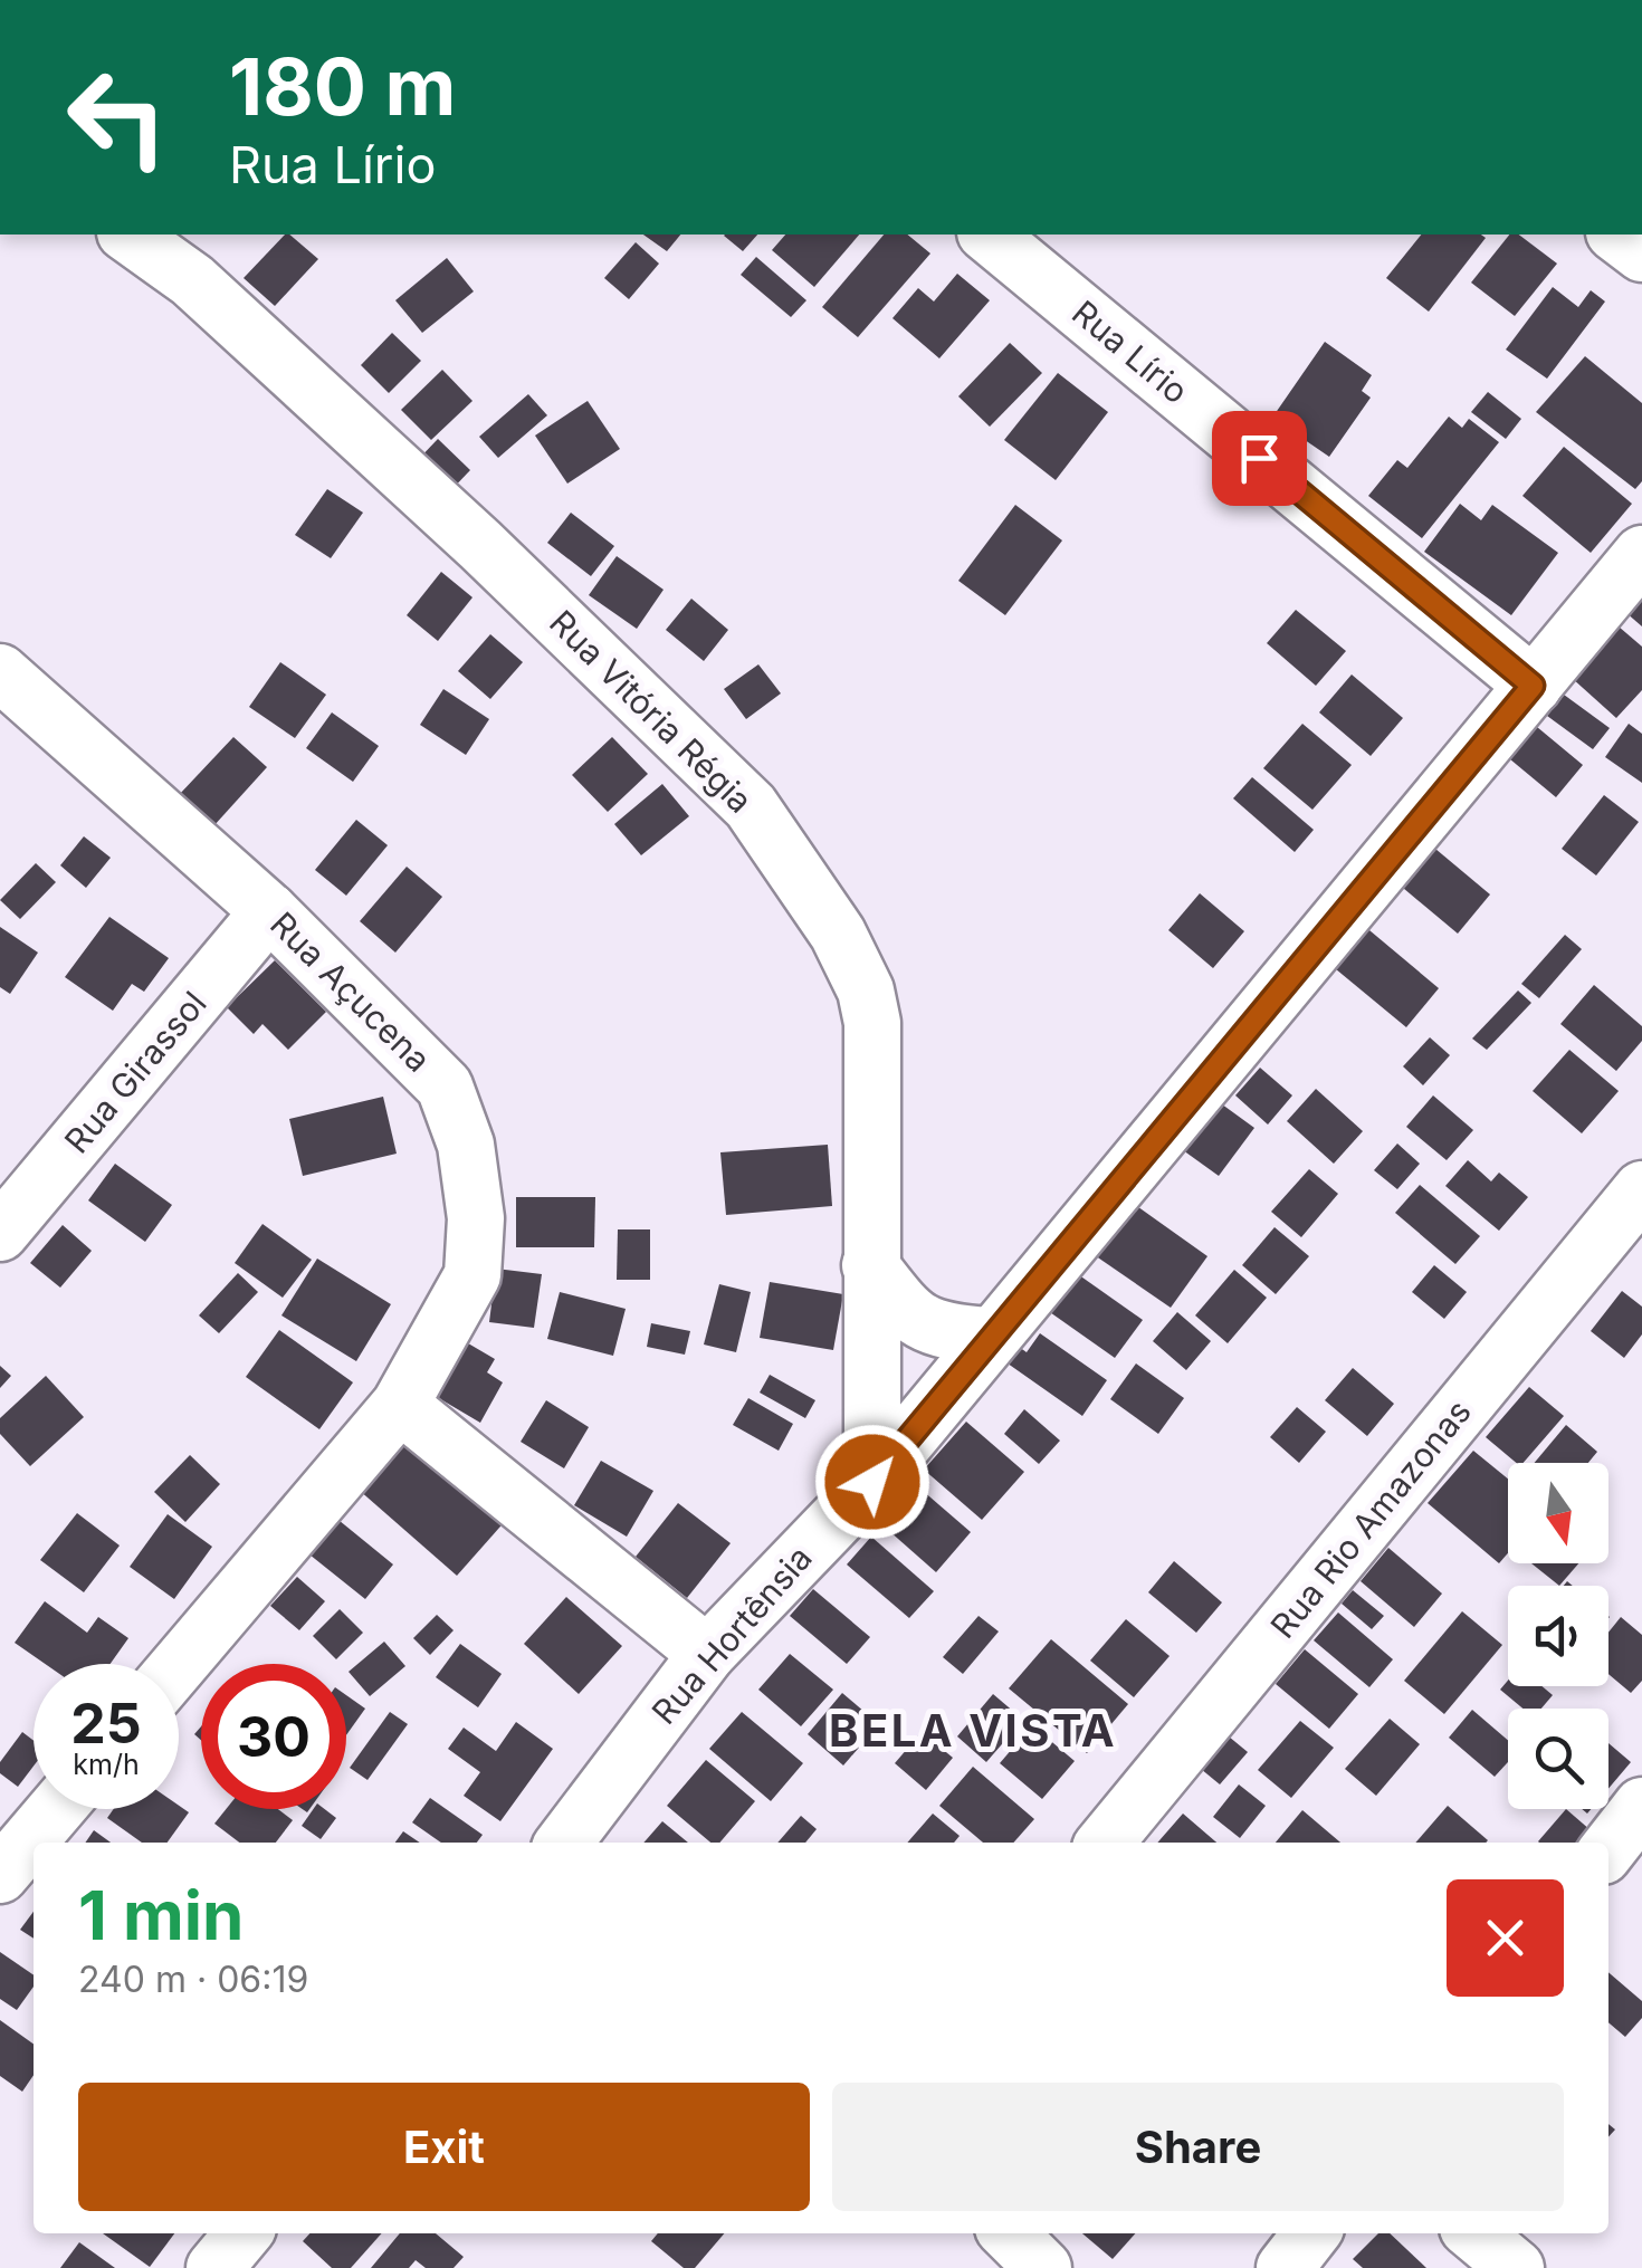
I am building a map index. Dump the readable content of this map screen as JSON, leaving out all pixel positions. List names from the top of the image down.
{
  "streets": {
    "street": [
      "Rua Lírio",
      "Rua Vitória Régia",
      "Rua Açucena",
      "Rua Girassol",
      "Rua Rio Amazonas",
      "Rua Hortênsia"
    ]
  },
  "crossings": [
    ["Rua Lírio", "Rua Hortênsia"],
    ["Rua Vitória Régia", "Rua Hortênsia"],
    ["Rua Açucena", "Rua Girassol"]
  ],
  "districts": ["BELA VISTA"],
  "north": "bottom",
  "page": {
    "turn": ["180 m", "Rua Lírio"],
    "speed": "25 km/h",
    "limit": "30",
    "heading": ["1 min", "240 m · 06:19"],
    "buttons": ["Exit", "Share"]
  }
}
